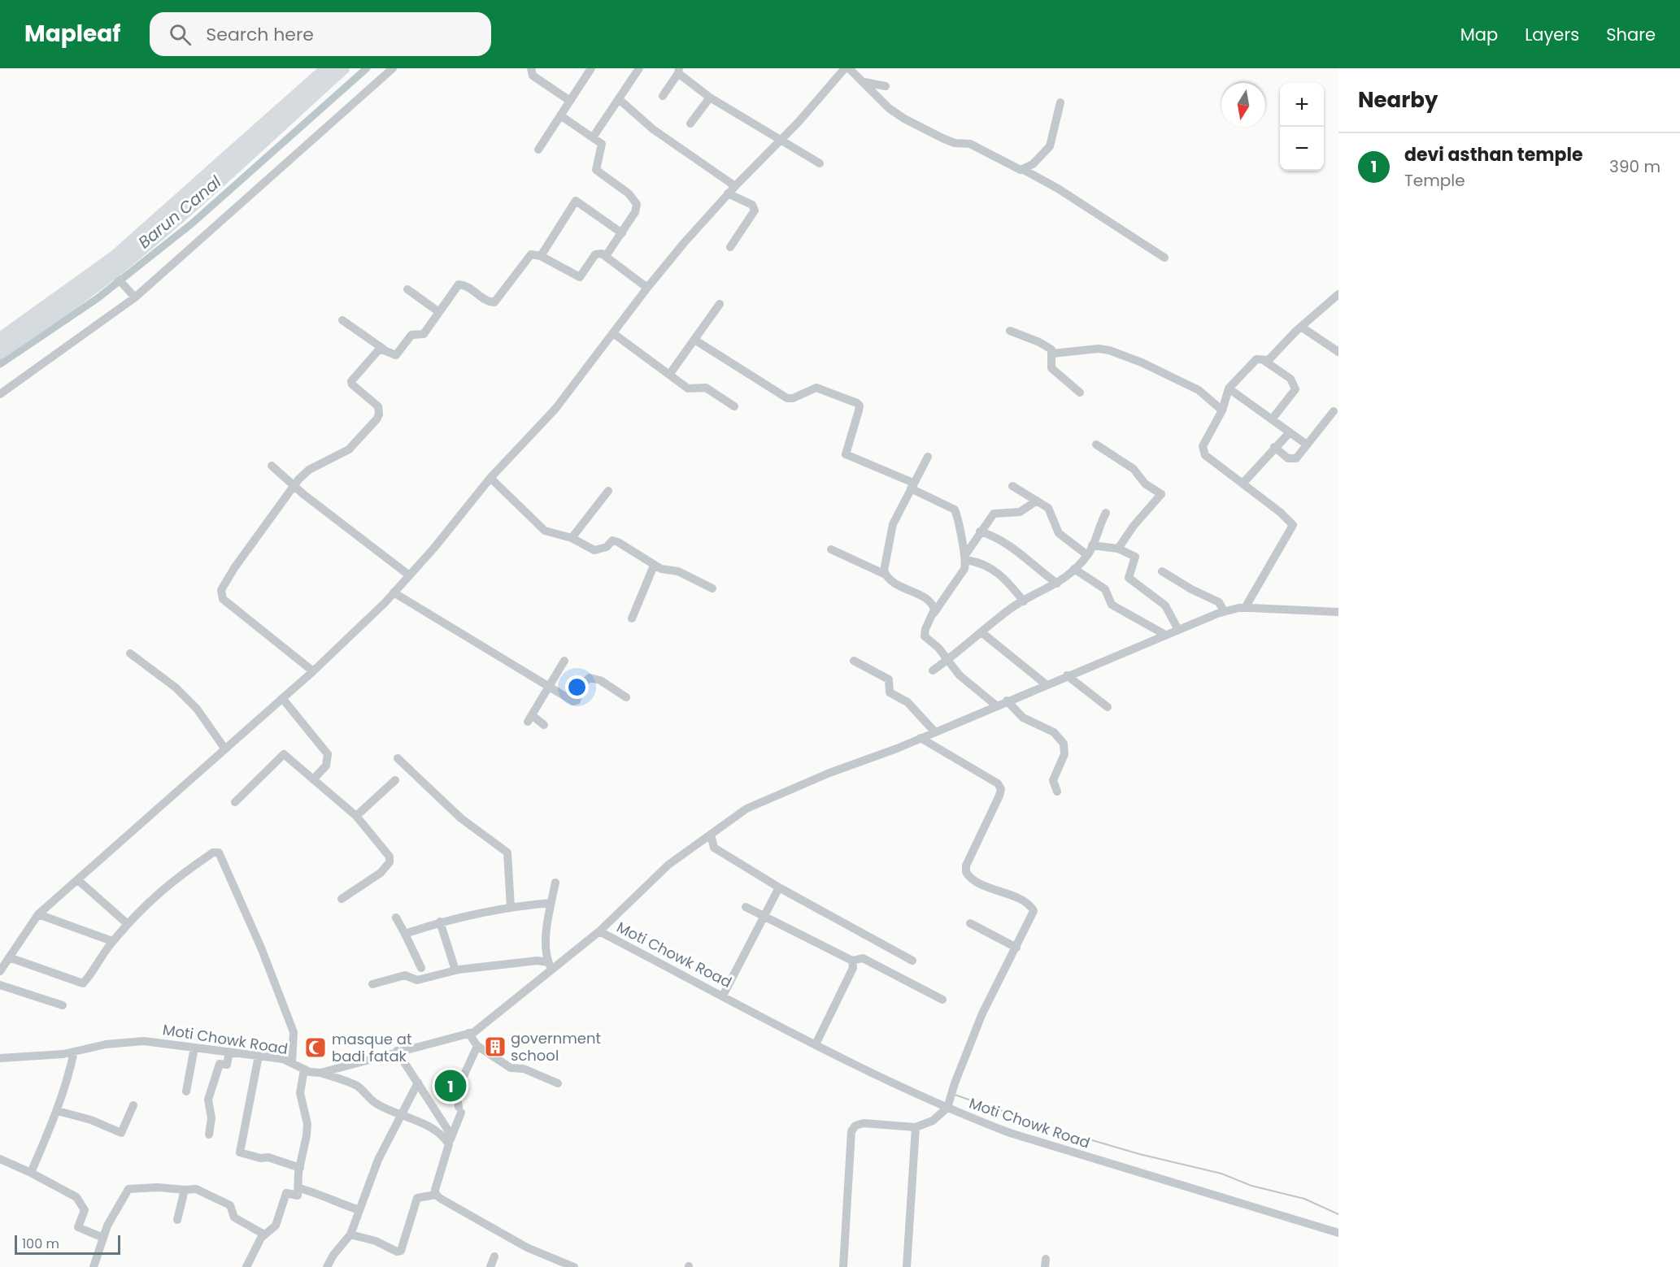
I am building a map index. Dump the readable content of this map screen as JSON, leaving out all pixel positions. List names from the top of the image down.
{
  "streets": {
    "street": ["Moti Chowk Road"]
  },
  "water": ["Barun Canal"],
  "places": {
    "building": ["government school"],
    "mosque": ["masque at badi fatak"]
  },
  "scale_bar": "100 m",
  "north": "bottom",
  "page": {
    "header": "Mapleaf",
    "search": "Search here",
    "nav": ["Map", "Layers", "Share"],
    "heading": "Nearby",
    "map_buttons": ["+", "−"],
    "list": [
      {
        "mark": "1",
        "name": "devi asthan temple",
        "note": "Temple",
        "value": "390 m"
      }
    ],
    "pins": "1",
    "scale": "100 m"
  }
}
